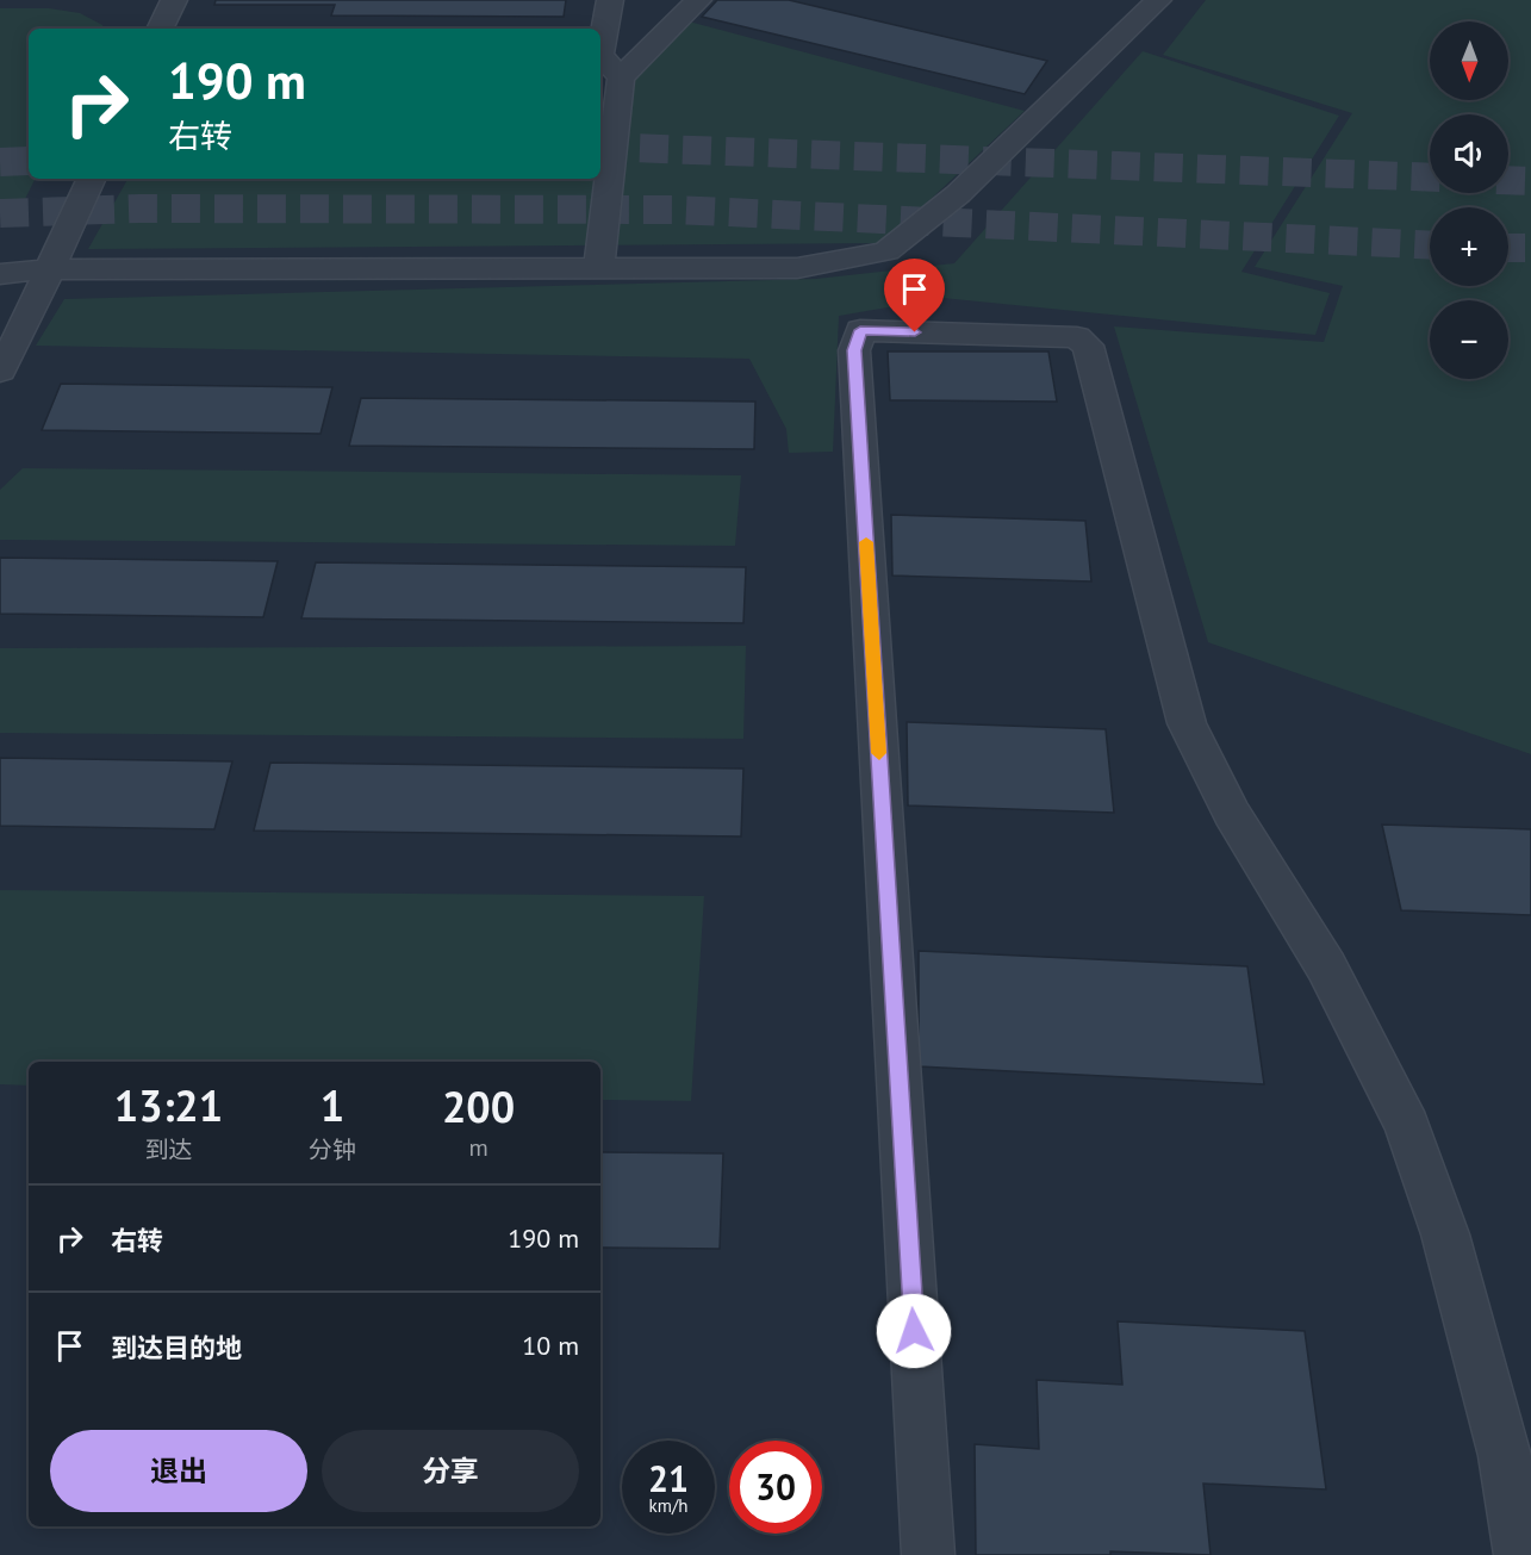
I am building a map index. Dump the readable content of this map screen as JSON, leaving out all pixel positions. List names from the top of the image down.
{
  "north": "bottom",
  "page": {
    "map_buttons": ["+", "−"],
    "turn": ["190 m", "右转"],
    "eta": [
      "13:21",
      "到达",
      "1",
      "分钟",
      "200",
      "m"
    ],
    "list": [
      {
        "name": "右转",
        "value": "190 m"
      },
      {
        "name": "到达目的地",
        "value": "10 m"
      }
    ],
    "buttons": ["退出", "分享"],
    "speed": "21 km/h",
    "limit": "30"
  }
}
